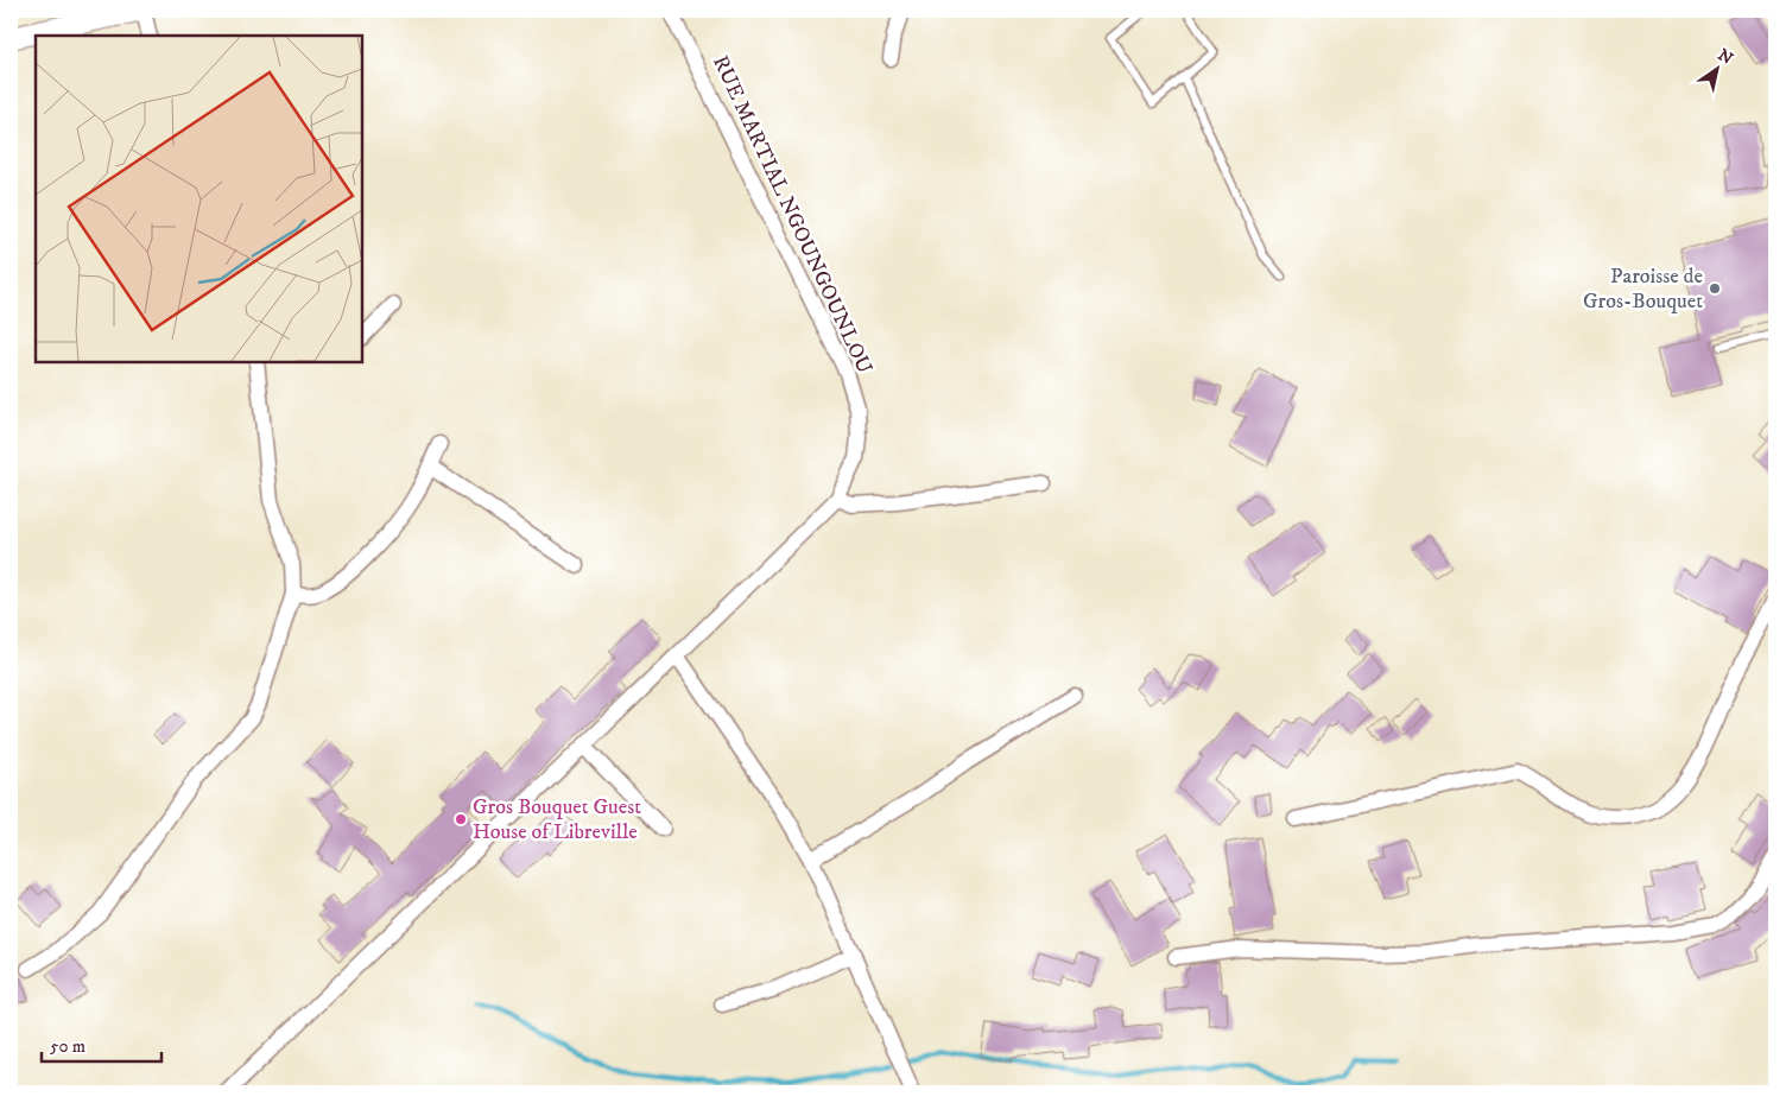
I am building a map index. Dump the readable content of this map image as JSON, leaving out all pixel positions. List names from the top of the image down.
{
  "streets": {
    "street": ["RUE MARTIAL NGOUNGOUNLOU"]
  },
  "places": ["Paroisse de Gros-Bouquet", "Gros Bouquet Guest House of Libreville"],
  "scale_bar": "50 m",
  "north": "top right"
}
